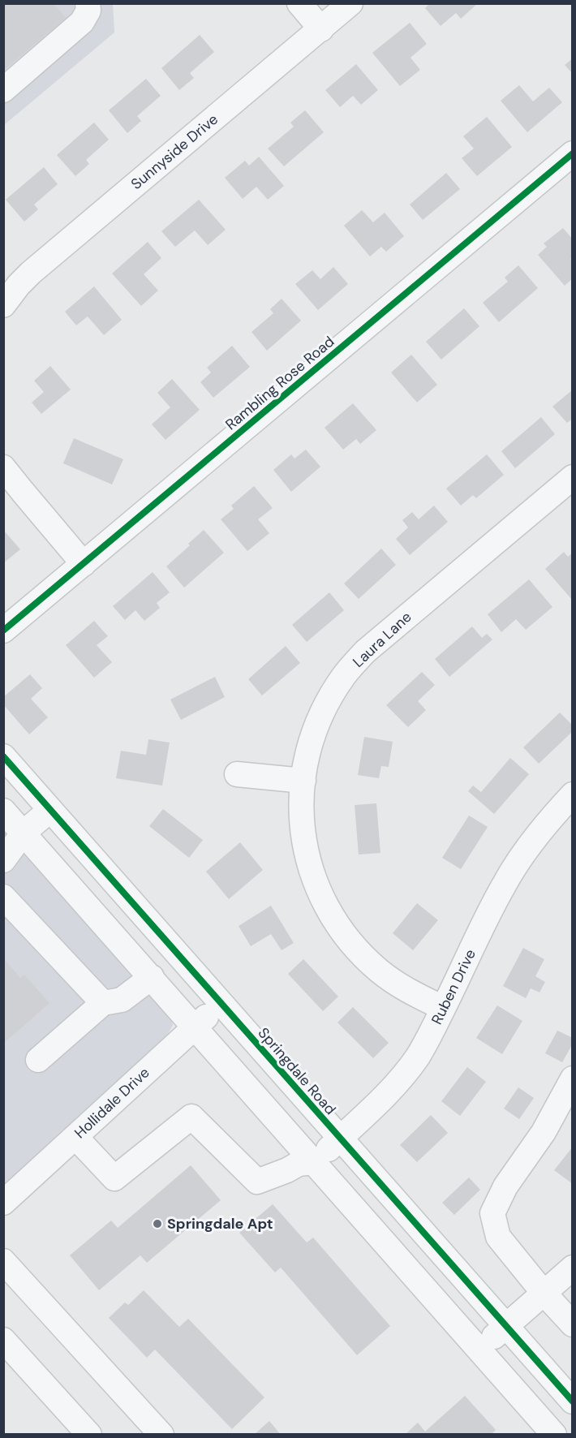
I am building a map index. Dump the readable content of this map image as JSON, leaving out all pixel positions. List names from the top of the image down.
{
  "streets": {
    "street": [
      "Sunnyside Drive",
      "Rambling Rose Road",
      "Laura Lane",
      "Ruben Drive",
      "Springdale Road",
      "Hollidale Drive"
    ]
  },
  "crossings": [
    ["Laura Lane", "Ruben Drive"],
    ["Ruben Drive", "Springdale Road"],
    ["Springdale Road", "Hollidale Drive"]
  ],
  "places": ["Springdale Apt"]
}
